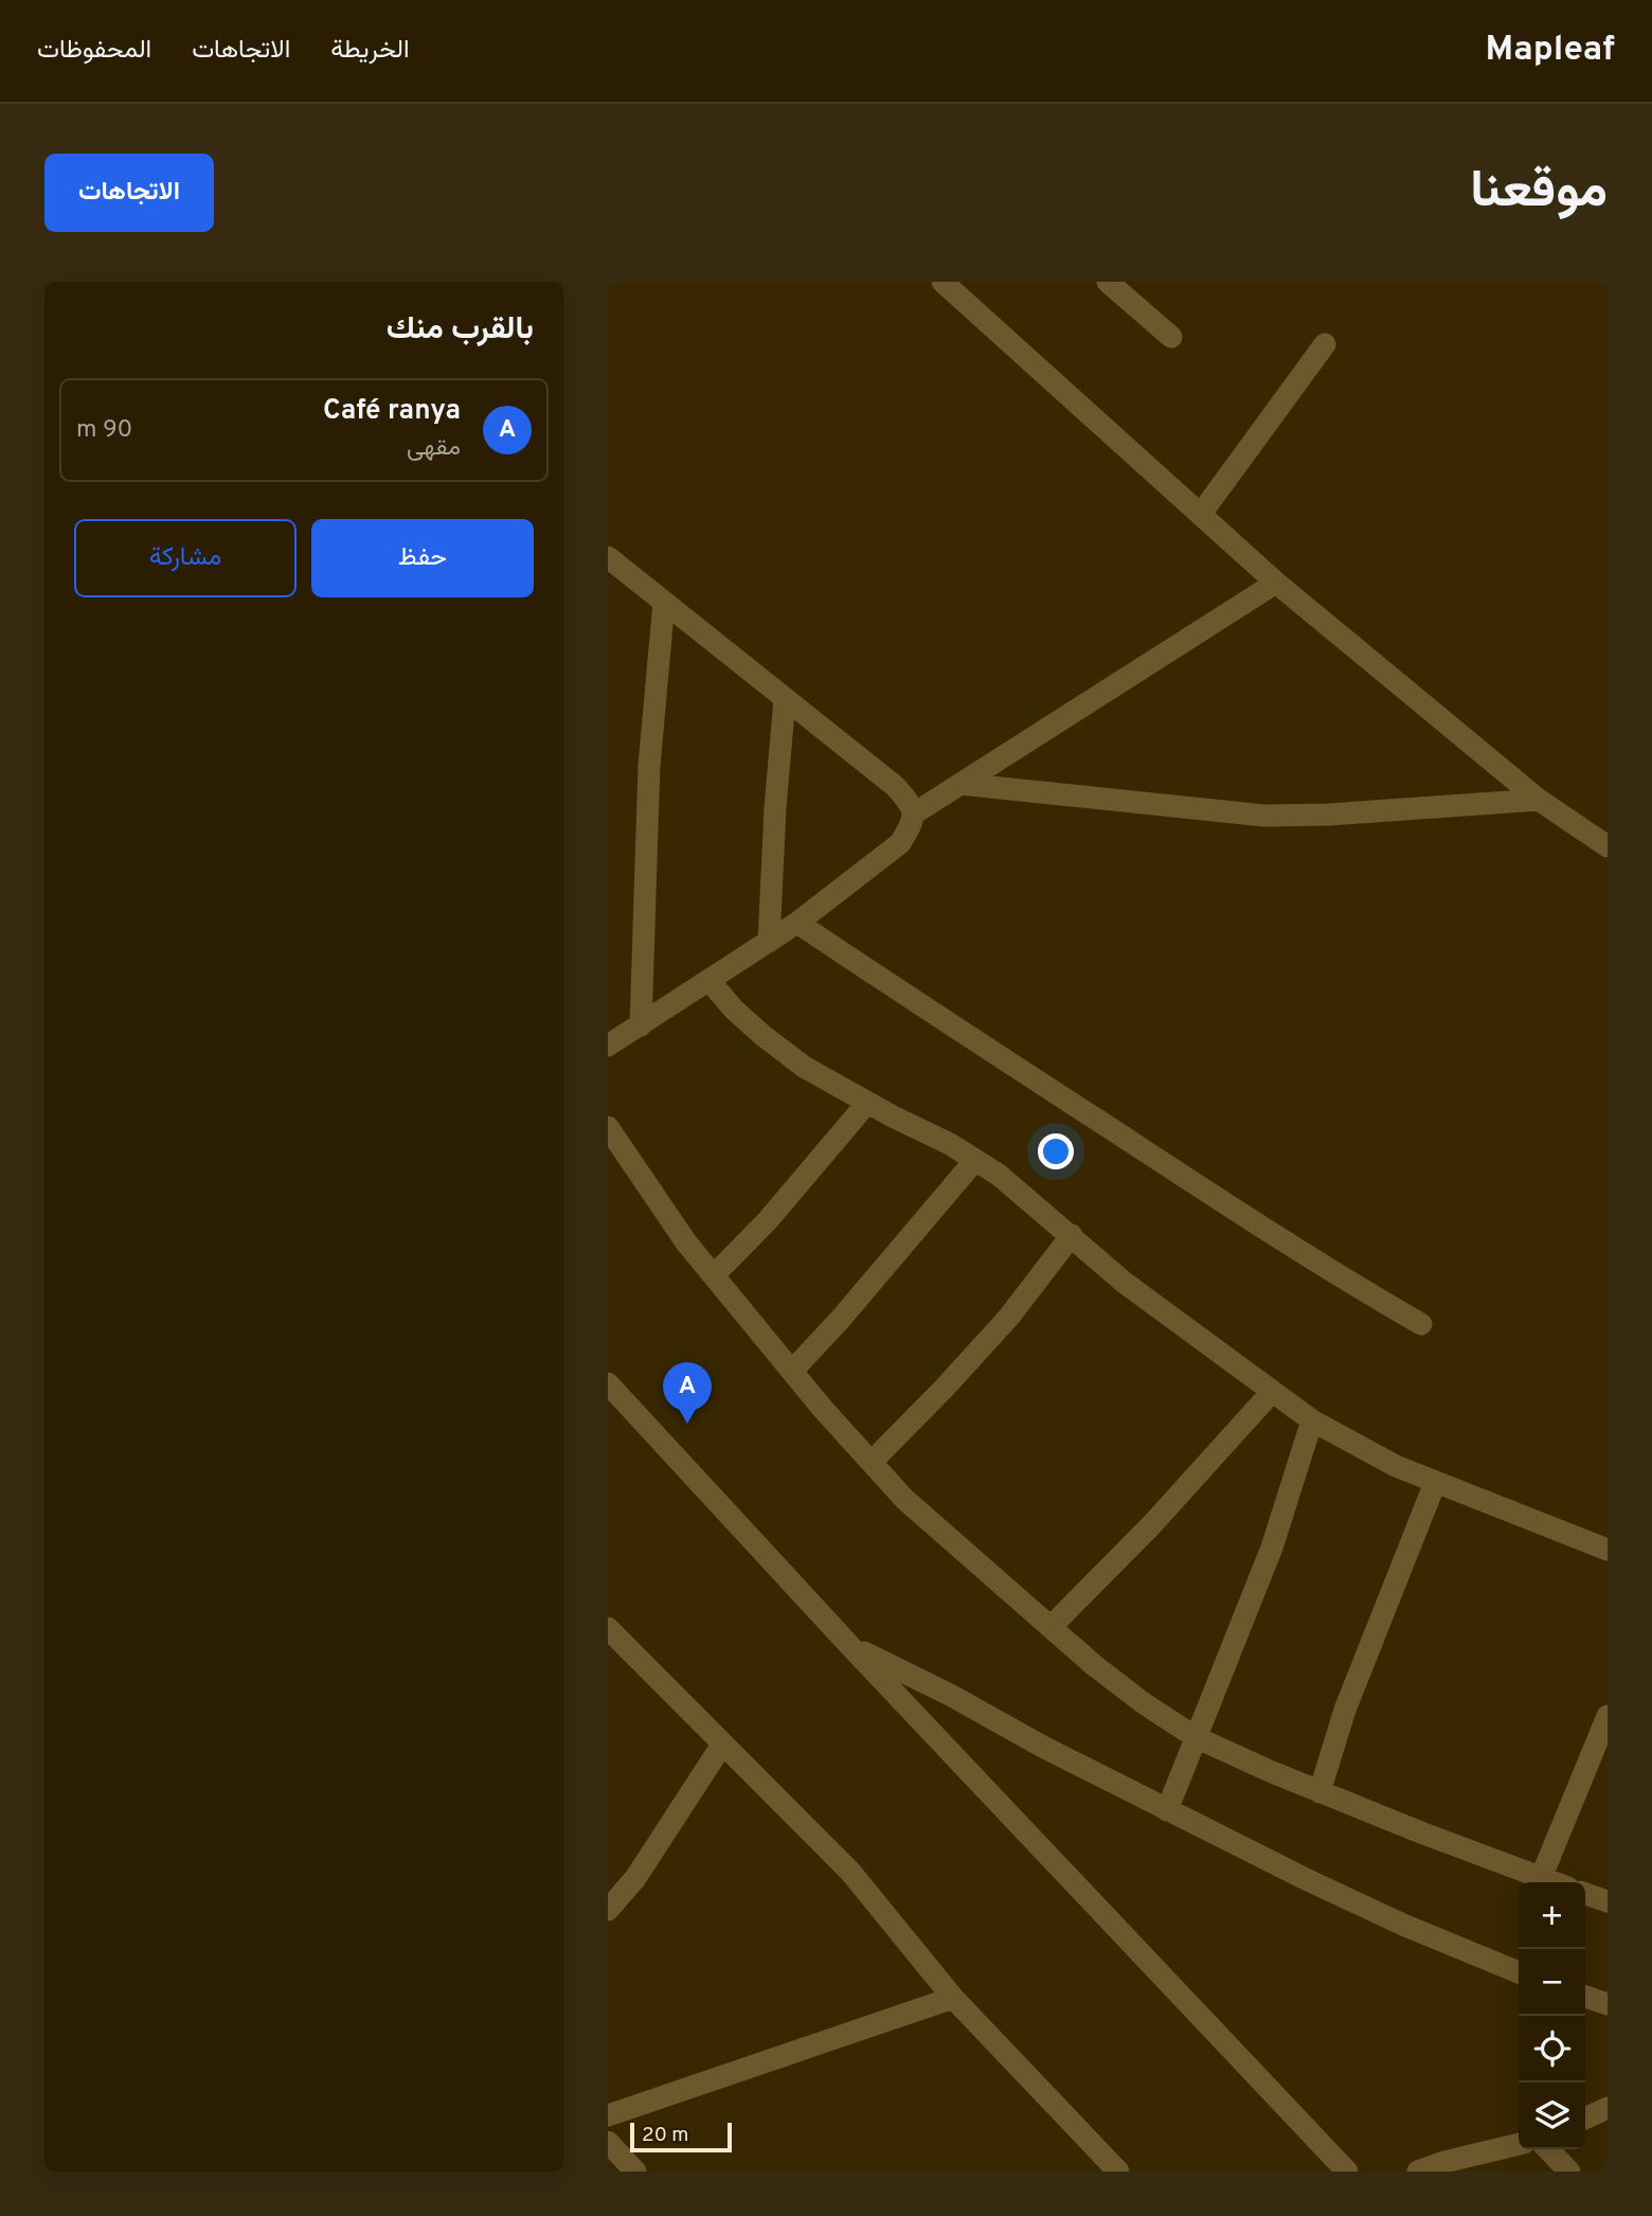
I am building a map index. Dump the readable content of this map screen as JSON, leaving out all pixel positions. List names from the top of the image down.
{
  "scale_bar": "20 m",
  "page": {
    "header": "Mapleaf",
    "nav": ["الخريطة", "الاتجاهات", "المحفوظات"],
    "title": "موقعنا",
    "buttons": [
      "الاتجاهات",
      ["حفظ", "مشاركة"]
    ],
    "heading": "بالقرب منك",
    "list": [
      {
        "mark": "A",
        "name": "Café ranya",
        "note": "مقهى",
        "value": "90 m"
      }
    ],
    "pins": "A",
    "map_buttons": ["+", "−"],
    "scale": "20 m"
  }
}
